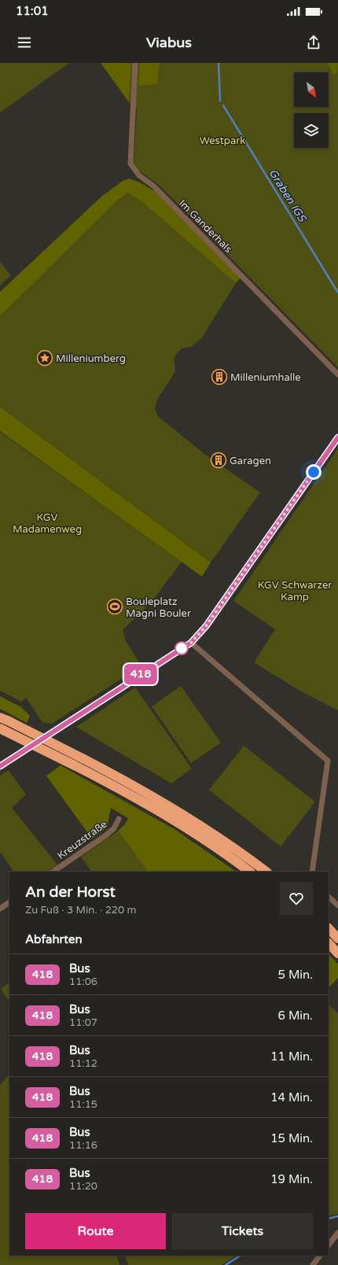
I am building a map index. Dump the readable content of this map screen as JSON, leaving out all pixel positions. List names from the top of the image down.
{
  "streets": {
    "street": ["Im Ganderhals", "Kreuzstraße"]
  },
  "water": ["Graben IGS"],
  "parks": ["Westpark", "KGV Madamenweg", "KGV Schwarzer Kamp"],
  "places": {
    "place": ["Milleniumberg"],
    "building": ["Milleniumhalle", "Garagen"],
    "sports": ["Bouleplatz Magni Bouler"]
  },
  "lines": ["bus line 418"],
  "north": "bottom right",
  "page": {
    "status": "11:01",
    "header": "Viabus",
    "on_map": "418",
    "heading": [
      ["An der Horst", "Zu Fuß · 3 Min. · 220 m"],
      "Abfahrten"
    ],
    "list": [
      {
        "mark": "418",
        "name": "Bus",
        "note": "11:06",
        "value": "5 Min."
      },
      {
        "mark": "418",
        "name": "Bus",
        "note": "11:07",
        "value": "6 Min."
      },
      {
        "mark": "418",
        "name": "Bus",
        "note": "11:12",
        "value": "11 Min."
      },
      {
        "mark": "418",
        "name": "Bus",
        "note": "11:15",
        "value": "14 Min."
      },
      {
        "mark": "418",
        "name": "Bus",
        "note": "11:16",
        "value": "15 Min."
      },
      {
        "mark": "418",
        "name": "Bus",
        "note": "11:20",
        "value": "19 Min."
      }
    ],
    "buttons": ["Route", "Tickets"]
  }
}
